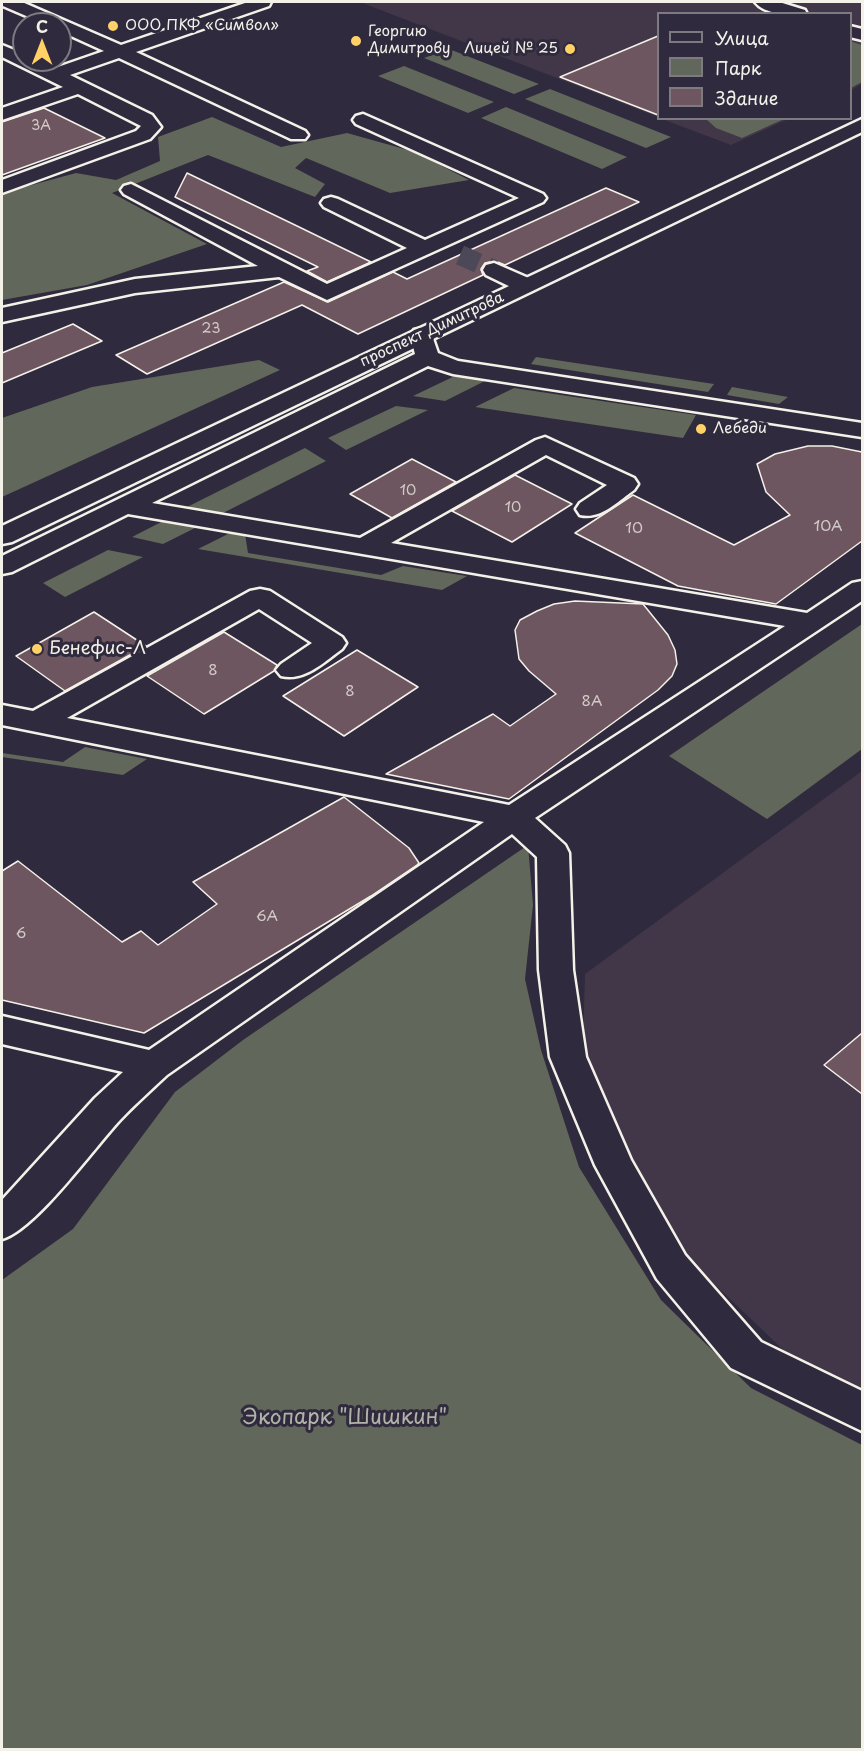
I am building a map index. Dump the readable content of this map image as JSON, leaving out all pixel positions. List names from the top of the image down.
{
  "streets": {
    "main road": ["проспект Димитрова"]
  },
  "parks": ["Экопарк \"Шишкин\""],
  "places": [
    "ООО ПКФ «Символ»",
    "Георгию Димитрову",
    "Лицей № 25",
    "Лебеди",
    "Бенефис-Л"
  ],
  "house_numbers": [
    "3А",
    "23",
    "10",
    "10",
    "10А",
    "10",
    "8",
    "8",
    "8А",
    "6А",
    "6"
  ],
  "legend": ["Улица", "Парк", "Здание"],
  "north": "top"
}
